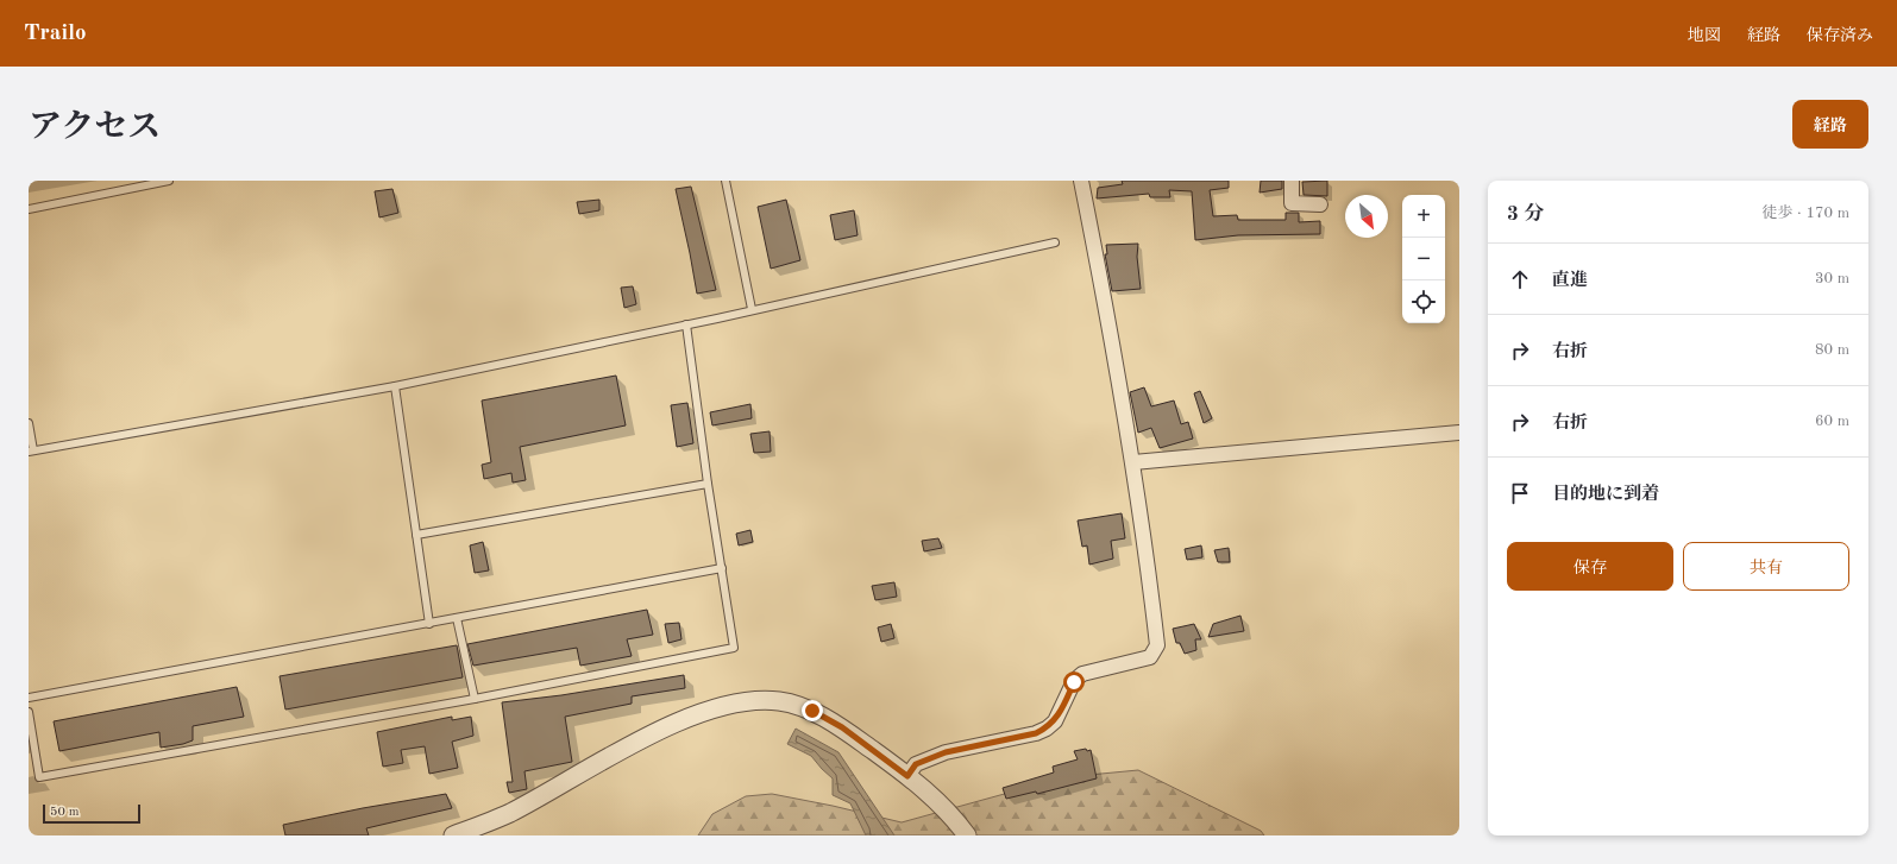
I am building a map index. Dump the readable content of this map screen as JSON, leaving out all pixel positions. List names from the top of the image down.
{
  "scale_bar": "50 m",
  "north": "bottom right",
  "page": {
    "header": "Trailo",
    "nav": ["地図", "経路", "保存済み"],
    "title": "アクセス",
    "buttons": [
      "経路",
      ["保存", "共有"]
    ],
    "heading": ["3 分", "徒歩 · 170 m"],
    "map_buttons": ["+", "−"],
    "list": [
      ["直進", "30 m"],
      ["右折", "80 m"],
      ["右折", "60 m"],
      "目的地に到着"
    ],
    "scale": "50 m"
  }
}
